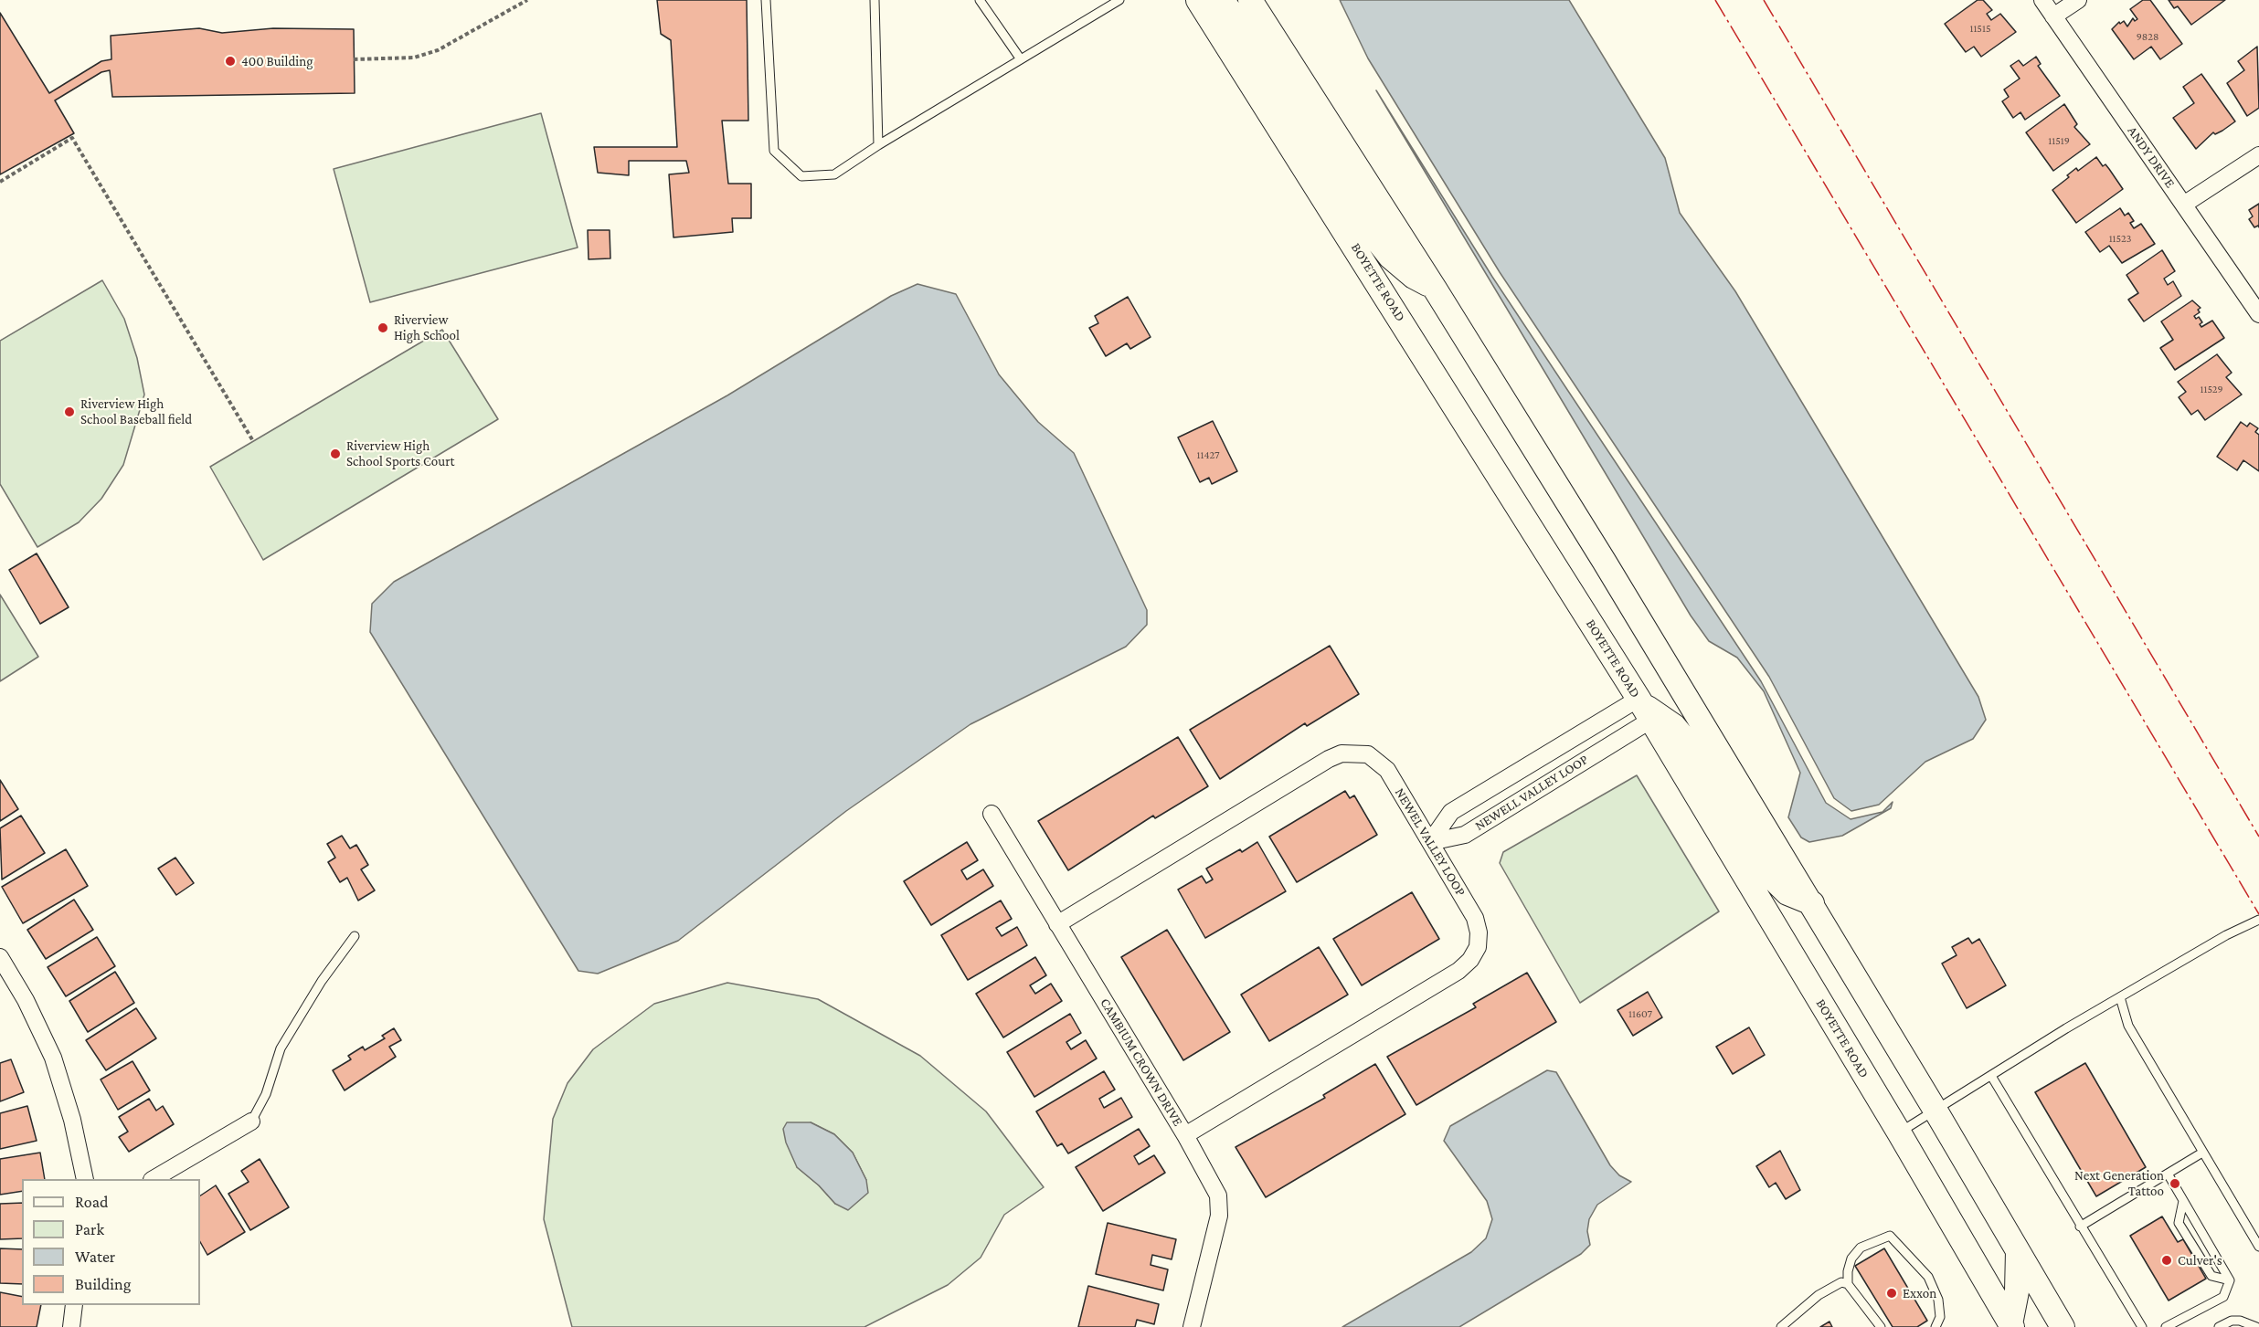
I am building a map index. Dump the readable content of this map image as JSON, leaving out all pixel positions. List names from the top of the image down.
{
  "streets": {
    "main road": ["BOYETTE ROAD"],
    "street": [
      "ANDY DRIVE",
      "NEWELL VALLEY LOOP",
      "NEWEL VALLEY LOOP",
      "CAMBIUM CROWN DRIVE"
    ]
  },
  "crossings": [
    ["BOYETTE ROAD", "NEWELL VALLEY LOOP"],
    ["NEWELL VALLEY LOOP", "NEWEL VALLEY LOOP"],
    ["NEWEL VALLEY LOOP", "CAMBIUM CROWN DRIVE"]
  ],
  "places": [
    "400 Building",
    "Riverview High School",
    "Riverview High School Baseball field",
    "Riverview High School Sports Court",
    "Next Generation Tattoo",
    "Culver's",
    "Exxon"
  ],
  "house_numbers": [
    "11515",
    "9828",
    "11519",
    "11523",
    "11529",
    "11427",
    "11607"
  ],
  "legend": [
    "Road",
    "Park",
    "Water",
    "Building"
  ]
}
